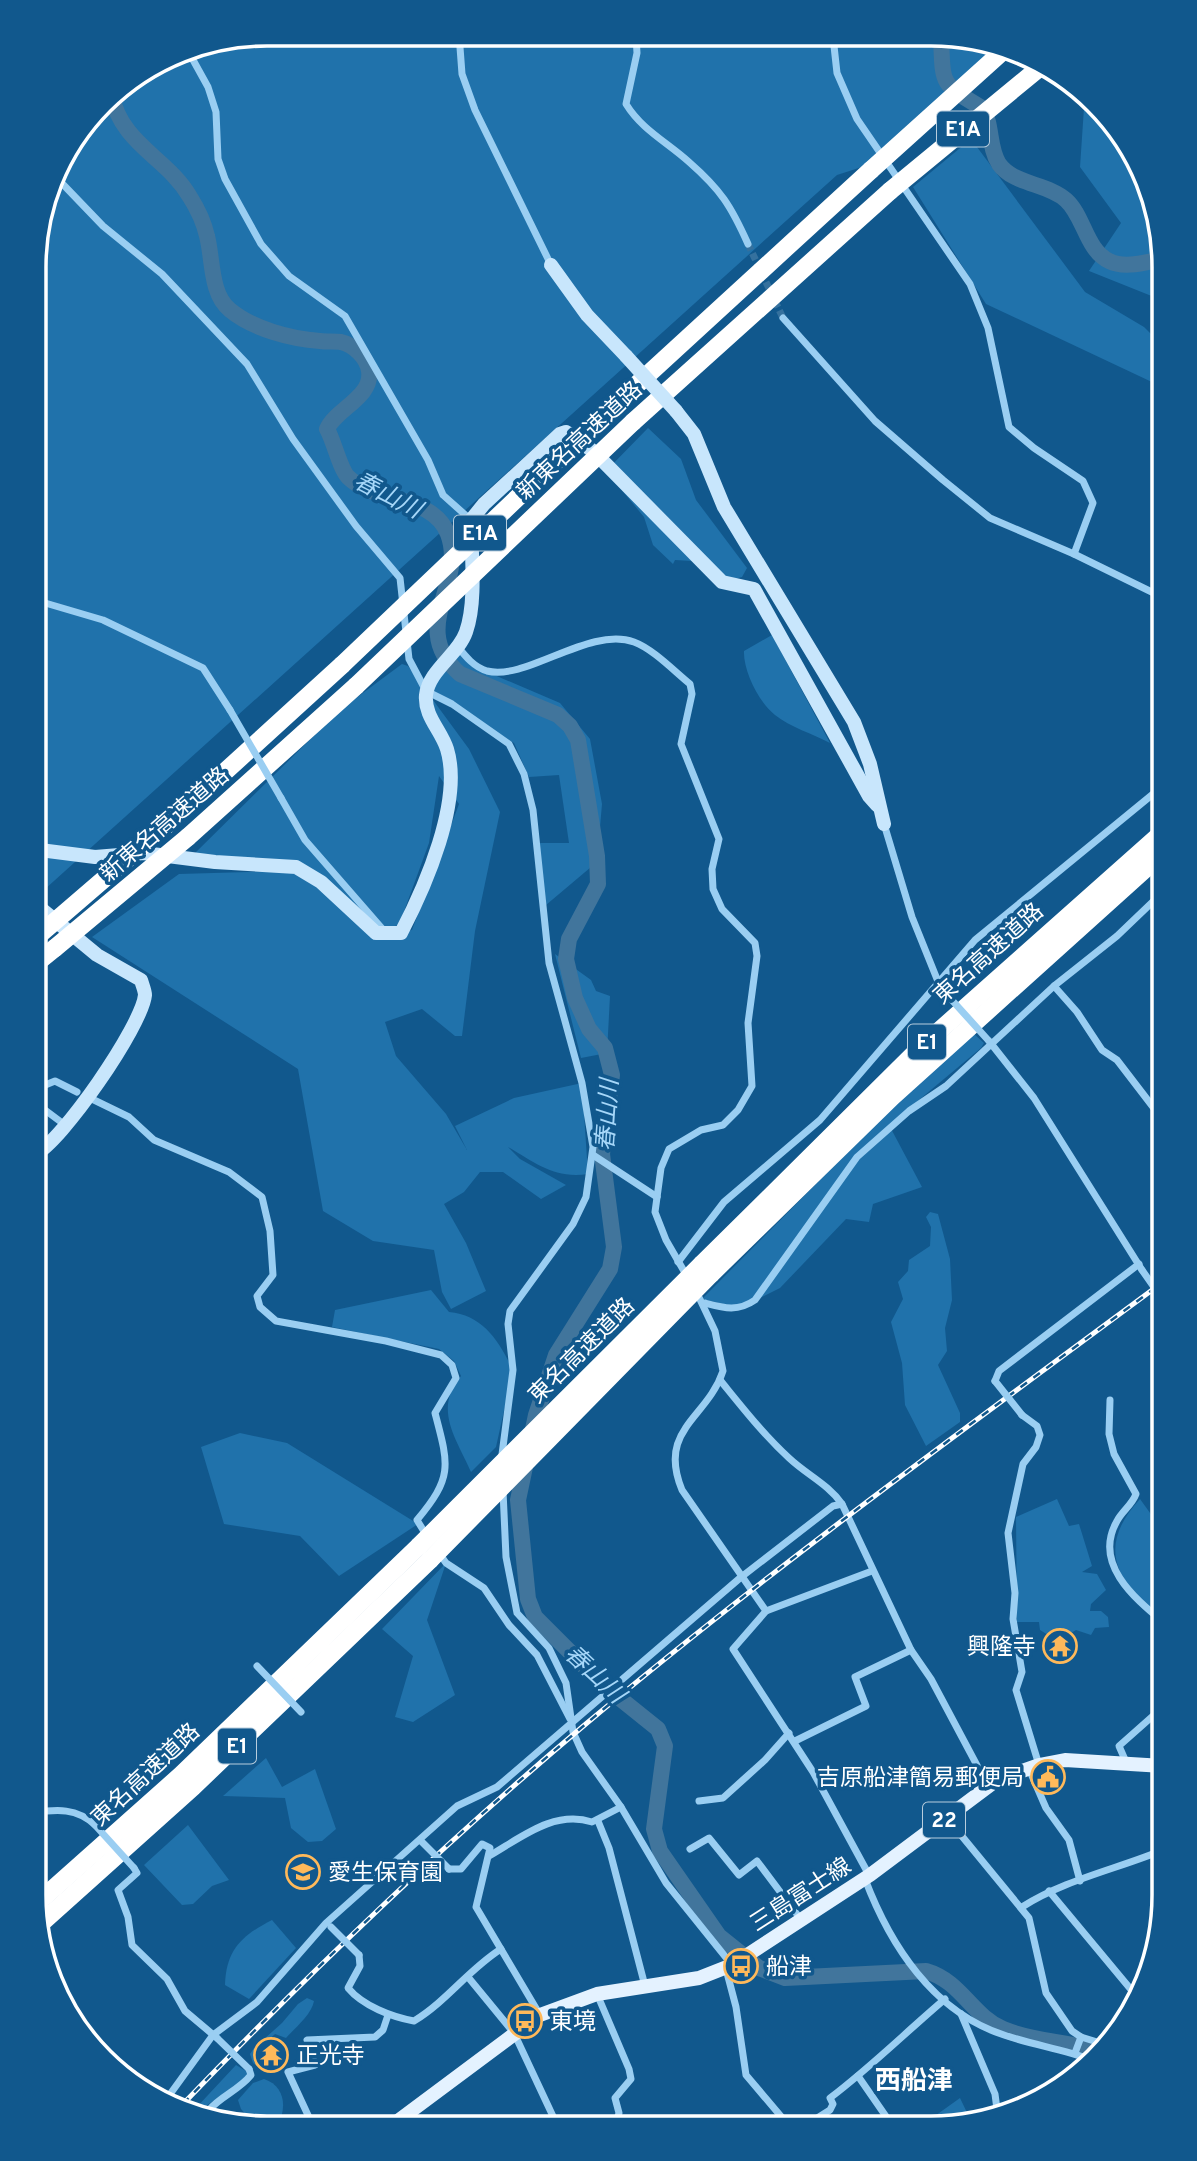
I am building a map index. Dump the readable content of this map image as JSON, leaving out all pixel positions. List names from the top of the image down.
{
  "streets": {
    "highway": [
      "E1A",
      "新東名高速道路",
      "東名高速道路",
      "E1"
    ],
    "main road": ["22", "三島富士線"]
  },
  "districts": ["西船津"],
  "water": ["春山川"],
  "places": {
    "temple": ["興隆寺", "正光寺"],
    "public building": ["吉原船津簡易郵便局"],
    "school or university": ["愛生保育園"],
    "bus stop": ["船津", "東境"]
  }
}
